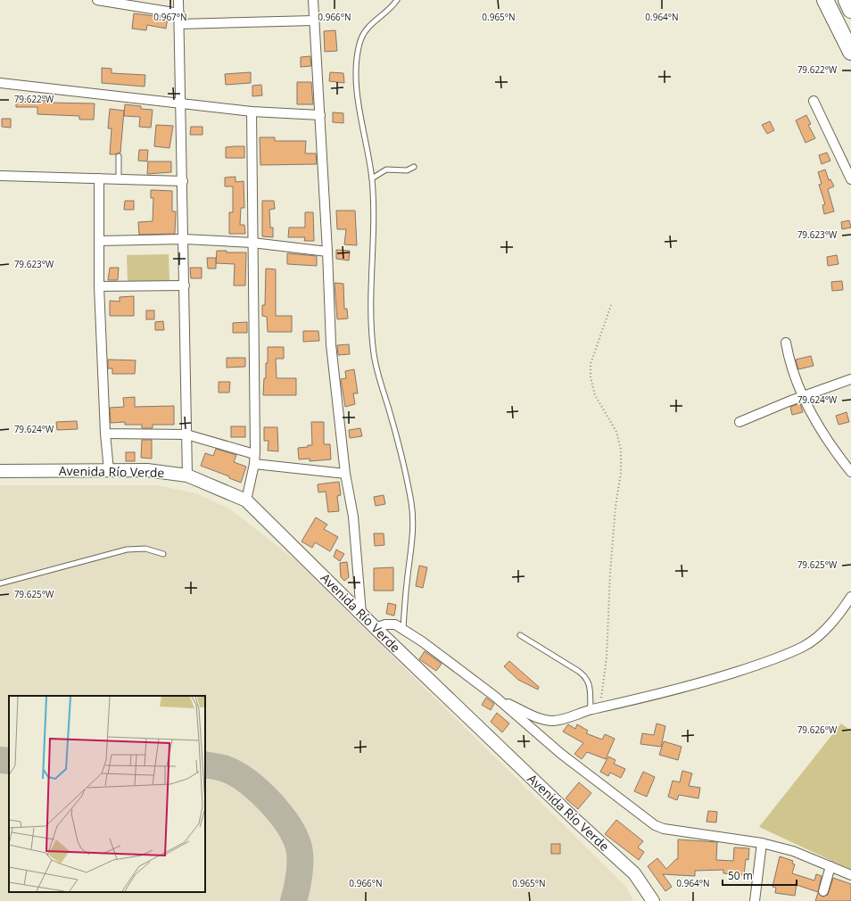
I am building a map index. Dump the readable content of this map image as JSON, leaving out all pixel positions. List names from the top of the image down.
{
  "streets": {
    "main road": ["Avenida Río Verde"]
  },
  "scale_bar": "50 m",
  "coordinates": [
    "0.967°N",
    "0.966°N",
    "0.965°N",
    "0.964°N",
    "79.622°W",
    "79.623°W",
    "79.624°W",
    "79.625°W",
    "79.626°W"
  ]
}
